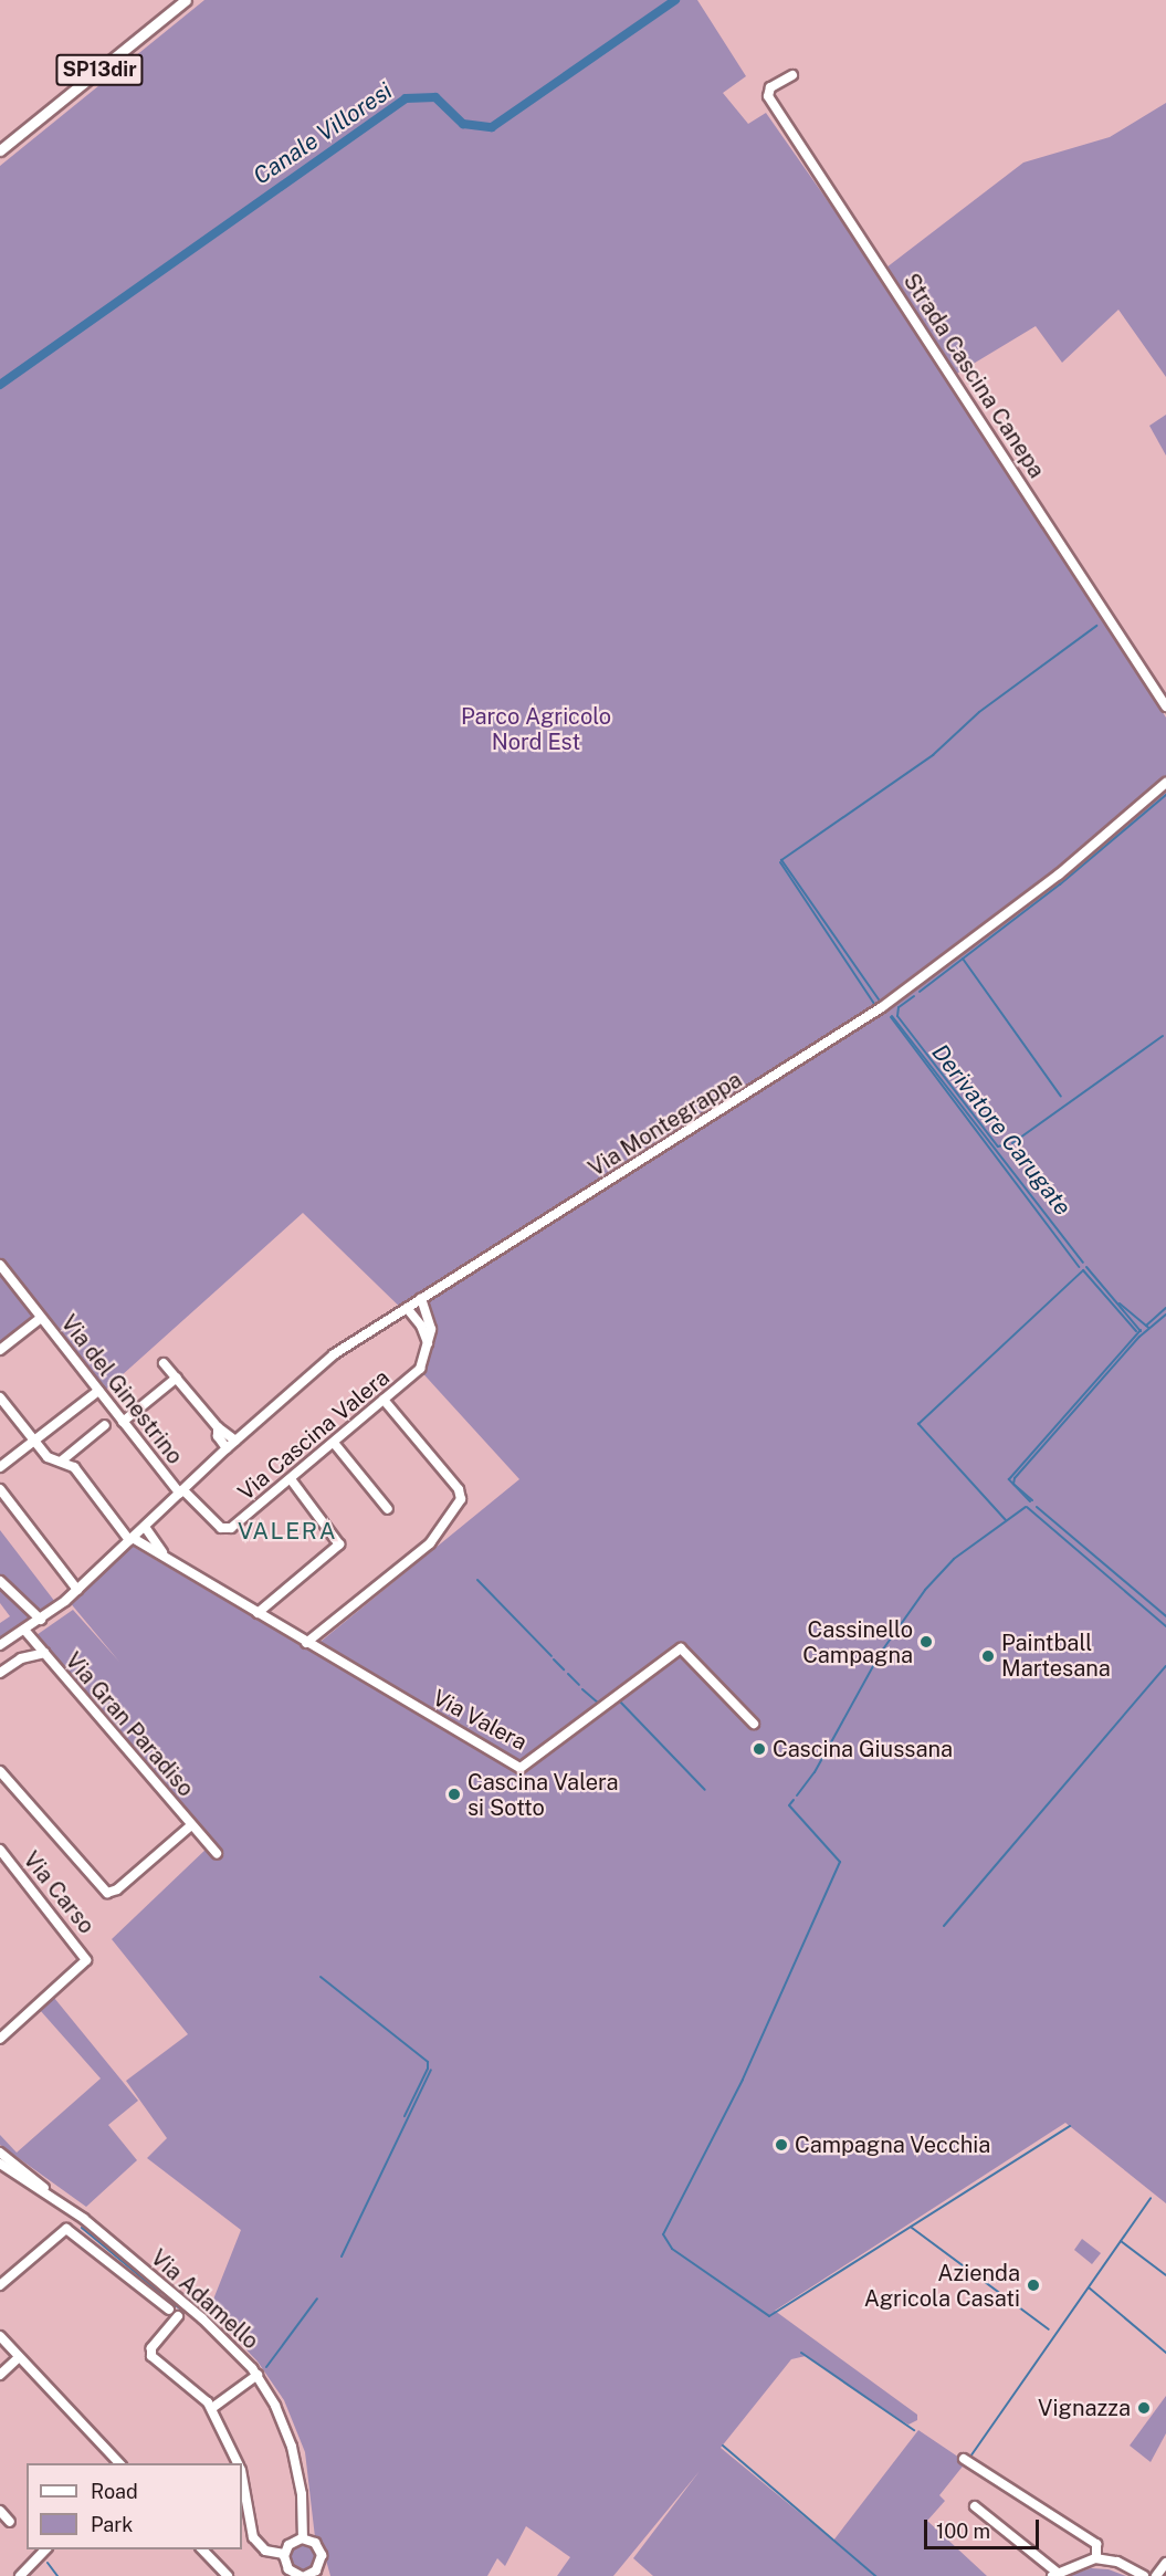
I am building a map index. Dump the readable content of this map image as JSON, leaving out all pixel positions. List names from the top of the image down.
{
  "streets": {
    "main road": ["SP13dir"],
    "street": [
      "Strada Cascina Canepa",
      "Via Montegrappa",
      "Via del Ginestrino",
      "Via Cascina Valera",
      "Via Valera",
      "Via Gran Paradiso",
      "Via Carso",
      "Via Adamello"
    ]
  },
  "crossings": [
    ["Via Montegrappa", "Via del Ginestrino"],
    ["Via Montegrappa", "Via Cascina Valera"],
    ["Via Montegrappa", "Via Valera"],
    ["Via Montegrappa", "Via Gran Paradiso"],
    ["Via del Ginestrino", "Via Cascina Valera"]
  ],
  "districts": ["VALERA"],
  "water": ["Canale Villoresi", "Derivatore Carugate"],
  "parks": ["Parco Agricolo Nord Est"],
  "places": [
    "Cassinello Campagna",
    "Paintball Martesana",
    "Cascina Giussana",
    "Cascina Valera si Sotto",
    "Campagna Vecchia",
    "Azienda Agricola Casati",
    "Vignazza"
  ],
  "legend": ["Road", "Park"],
  "scale_bar": "100 m"
}
